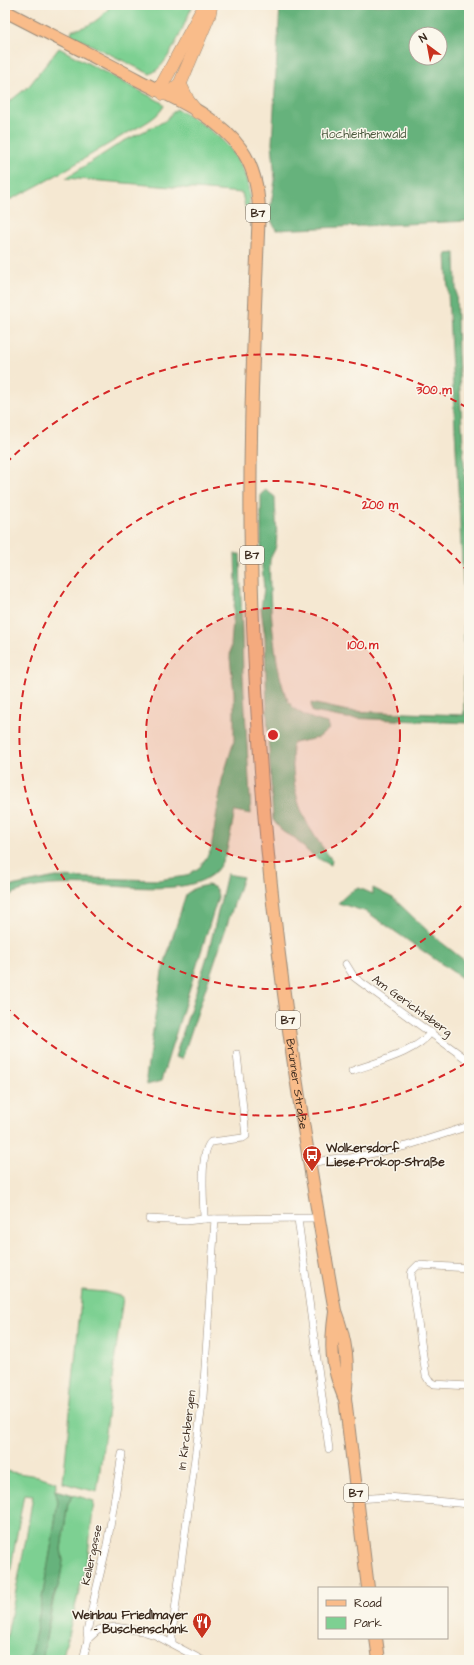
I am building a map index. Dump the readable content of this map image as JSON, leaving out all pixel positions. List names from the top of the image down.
{
  "streets": {
    "main road": ["B7", "Brünner Straße"],
    "street": ["Am Gerichtsberg", "In Kirchbergen", "Kellergasse"]
  },
  "crossings": [
    ["B7", "Brünner Straße"]
  ],
  "parks": ["Hochleithenwald"],
  "places": {
    "bus stop": ["Wolkersdorf Liese-Prokop-Straße"],
    "restaurant": ["Weinbau Friedlmayer - Buschenschank"]
  },
  "legend": ["Road", "Park"],
  "north": "top left",
  "rings": ["300 m", "200 m", "100 m"]
}
